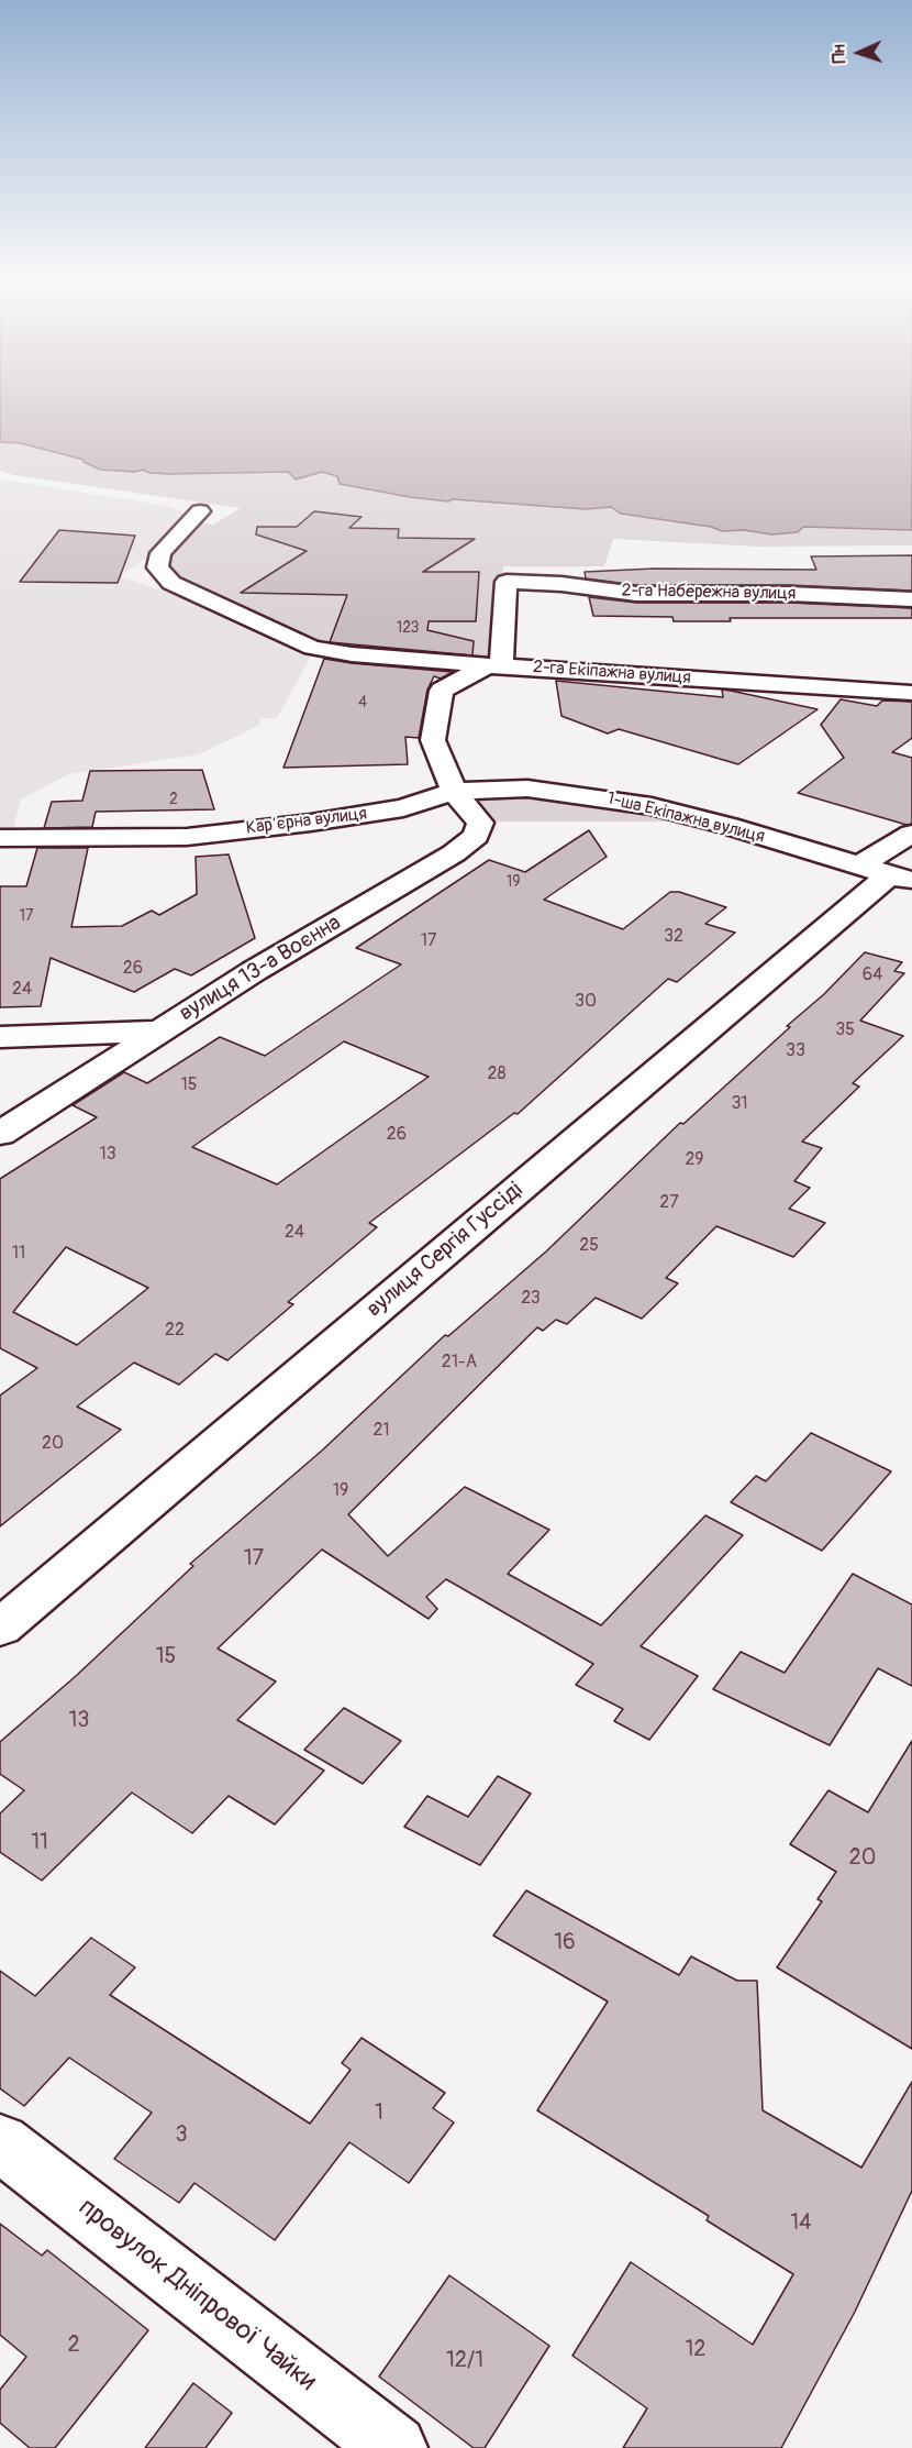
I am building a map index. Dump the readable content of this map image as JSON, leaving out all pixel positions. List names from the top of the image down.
{
  "streets": {
    "street": [
      "2-га Набережна вулиця",
      "2-га Екіпажна вулиця",
      "1-ша Екіпажна вулиця",
      "Карʼєрна вулиця",
      "вулиця 13-а Воєнна",
      "вулиця Сергія Гуссіді",
      "провулок Дніпрової Чайки"
    ]
  },
  "crossings": [
    ["2-га Набережна вулиця", "2-га Екіпажна вулиця"],
    ["1-ша Екіпажна вулиця", "Карʼєрна вулиця"],
    ["1-ша Екіпажна вулиця", "вулиця 13-а Воєнна"],
    ["1-ша Екіпажна вулиця", "вулиця Сергія Гуссіді"],
    ["Карʼєрна вулиця", "вулиця 13-а Воєнна"]
  ],
  "house_numbers": [
    "123",
    "4",
    "2",
    "19",
    "17",
    "32",
    "17",
    "26",
    "64",
    "24",
    "30",
    "35",
    "33",
    "28",
    "15",
    "31",
    "26",
    "13",
    "29",
    "27",
    "24",
    "25",
    "11",
    "23",
    "22",
    "21-А",
    "21",
    "20",
    "19",
    "17",
    "15",
    "13",
    "11",
    "20",
    "16",
    "1",
    "3",
    "14",
    "2",
    "12",
    "12/1"
  ],
  "north": "left"
}
